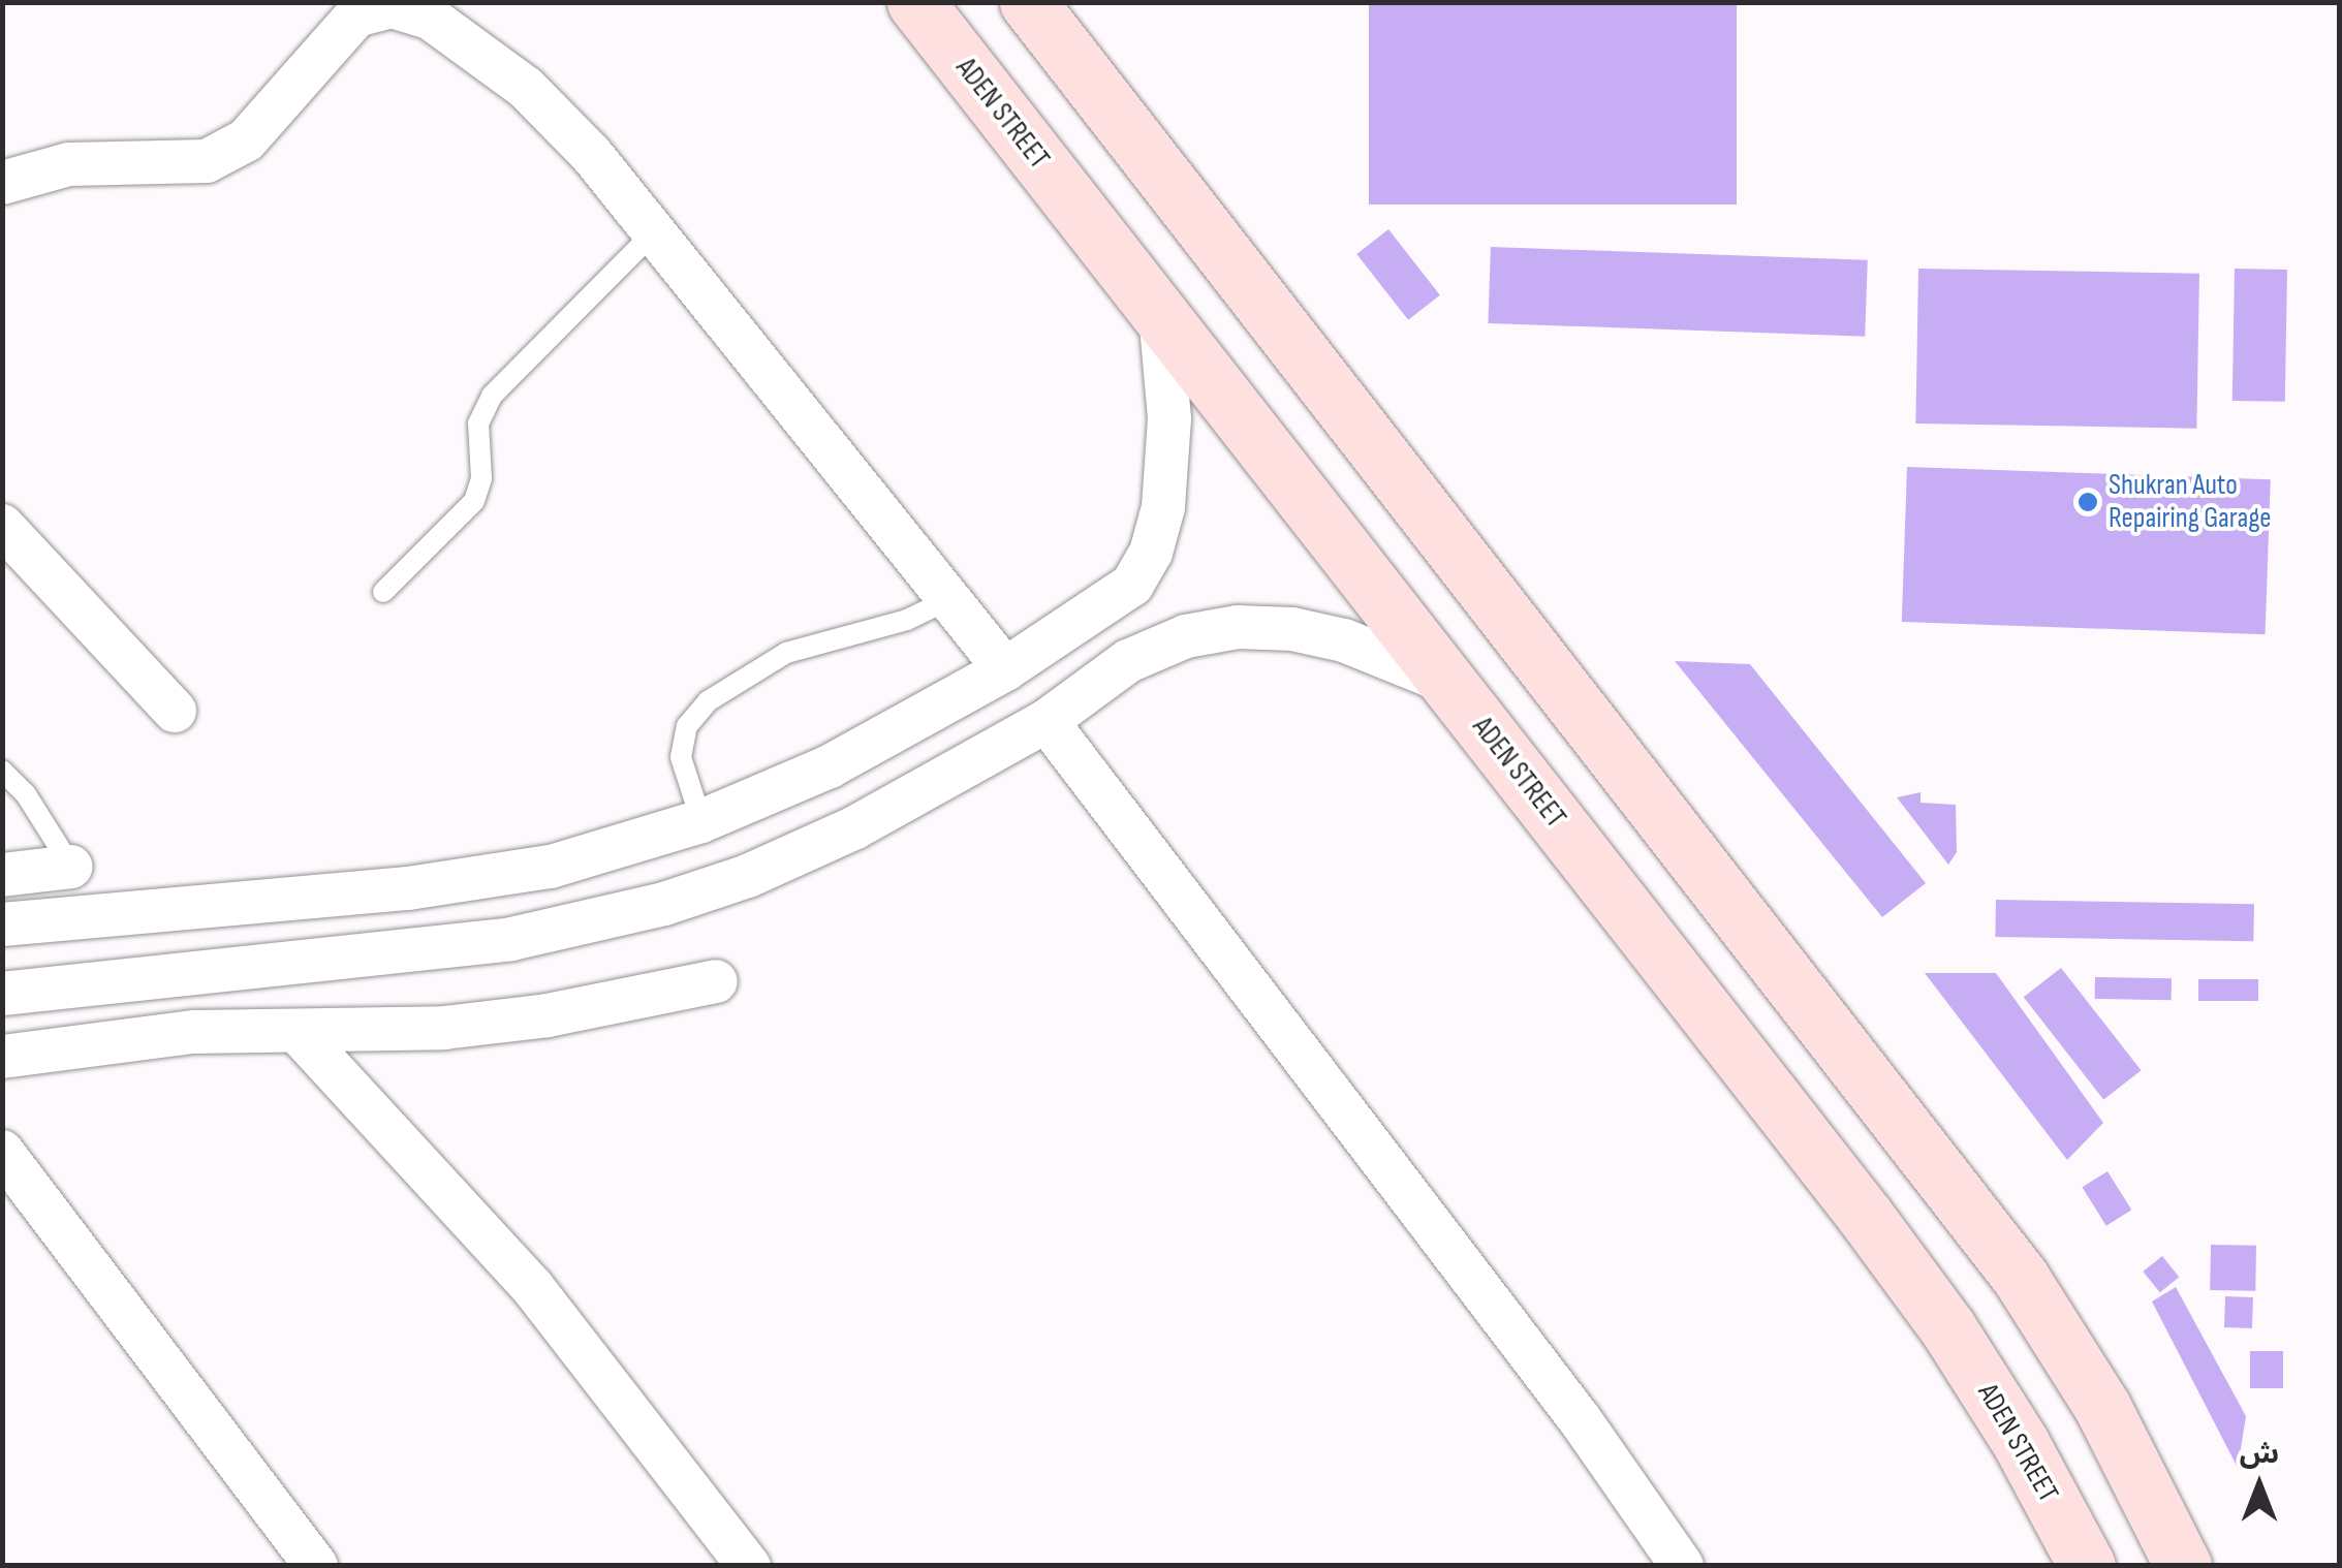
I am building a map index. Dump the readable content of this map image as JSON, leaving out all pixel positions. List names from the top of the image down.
{
  "streets": {
    "street": ["ADEN STREET"]
  },
  "places": ["Shukran Auto Repairing Garage"],
  "north": "top"
}
